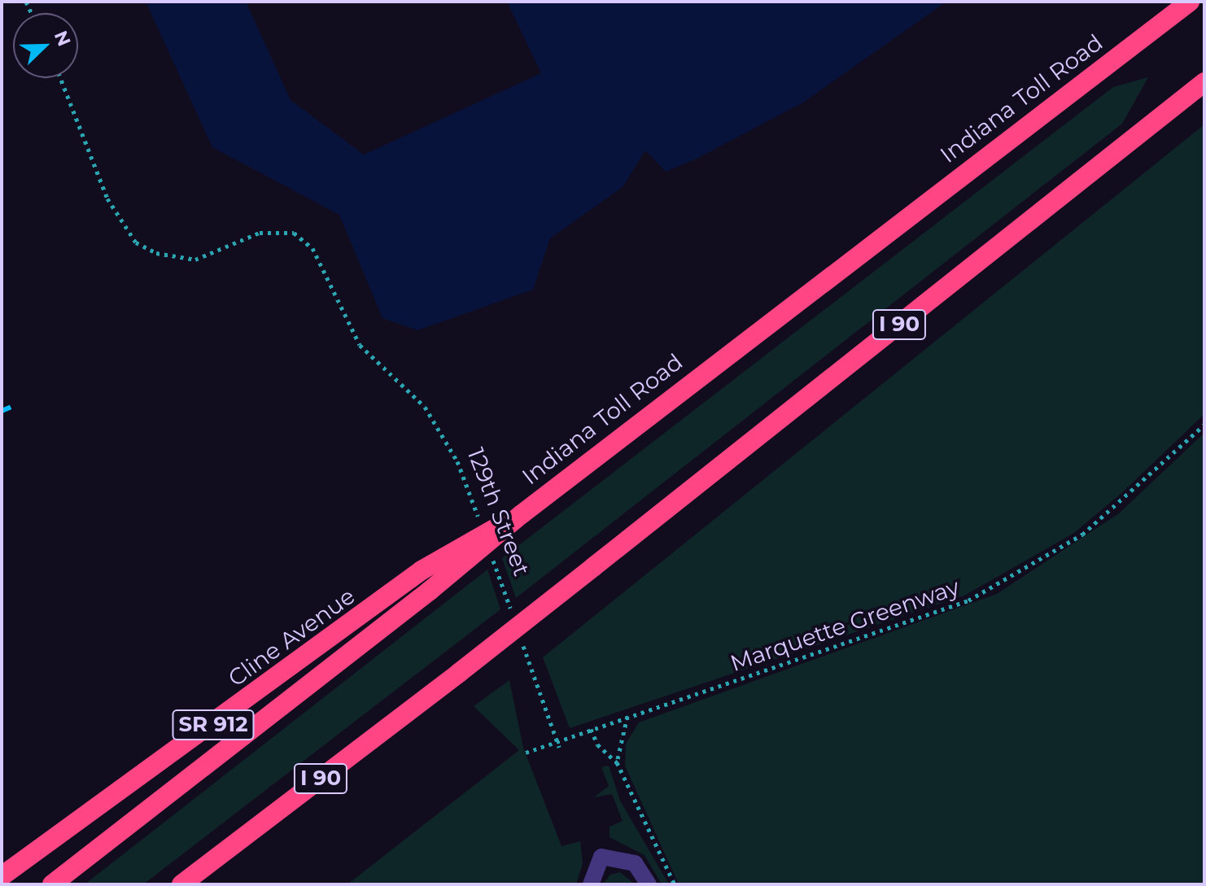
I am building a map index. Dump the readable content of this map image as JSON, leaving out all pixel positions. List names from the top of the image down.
{
  "streets": {
    "highway": [
      "Indiana Toll Road",
      "I 90",
      "Cline Avenue",
      "SR 912"
    ],
    "path": ["129th Street", "Marquette Greenway"]
  },
  "crossings": [
    ["Indiana Toll Road", "Cline Avenue"]
  ],
  "north": "top right"
}
